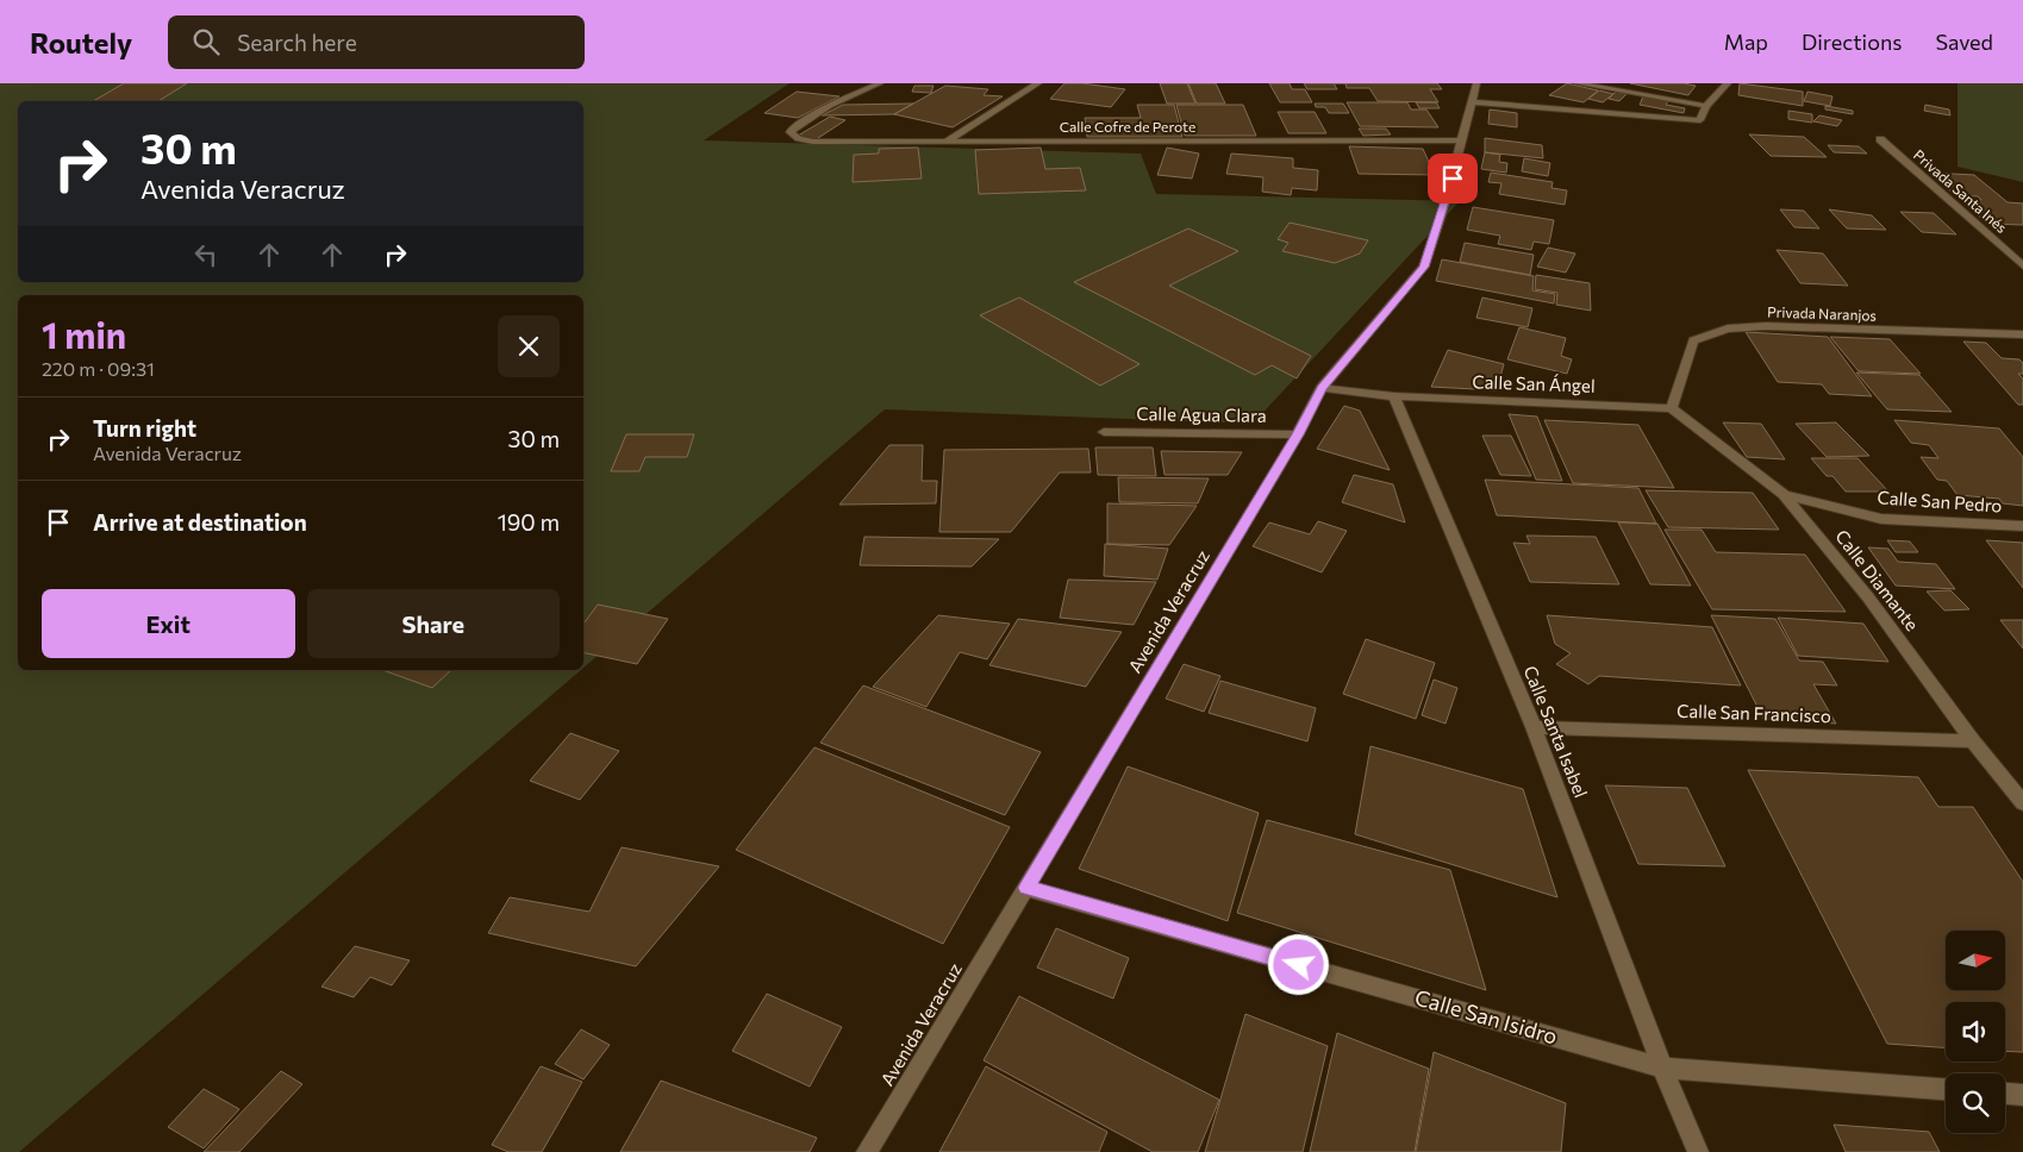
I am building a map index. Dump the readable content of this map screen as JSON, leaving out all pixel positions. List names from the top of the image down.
{
  "streets": {
    "street": [
      "Calle Cofre de Perote",
      "Privada Santa Inés",
      "Privada Naranjos",
      "Calle San Ángel",
      "Calle Agua Clara",
      "Calle San Pedro",
      "Calle Diamante",
      "Avenida Veracruz",
      "Calle San Francisco",
      "Calle Santa Isabel",
      "Calle San Isidro"
    ]
  },
  "crossings": [
    ["Calle Cofre de Perote", "Avenida Veracruz"],
    ["Privada Naranjos", "Calle San Ángel"],
    ["Privada Naranjos", "Calle Diamante"],
    ["Calle San Ángel", "Calle Diamante"],
    ["Calle San Ángel", "Calle Santa Isabel"],
    ["Calle Agua Clara", "Avenida Veracruz"],
    ["Calle San Pedro", "Calle Diamante"],
    ["Calle Diamante", "Calle San Francisco"],
    ["Avenida Veracruz", "Calle San Isidro"],
    ["Calle San Francisco", "Calle Santa Isabel"],
    ["Calle Santa Isabel", "Calle San Isidro"]
  ],
  "north": "right",
  "page": {
    "header": "Routely",
    "search": "Search here",
    "nav": ["Map", "Directions", "Saved"],
    "turn": ["30 m", "Avenida Veracruz"],
    "heading": ["1 min", "220 m · 09:31"],
    "list": [
      {
        "name": "Turn right",
        "note": "Avenida Veracruz",
        "value": "30 m"
      },
      {
        "name": "Arrive at destination",
        "value": "190 m"
      }
    ],
    "buttons": ["Exit", "Share"]
  }
}
